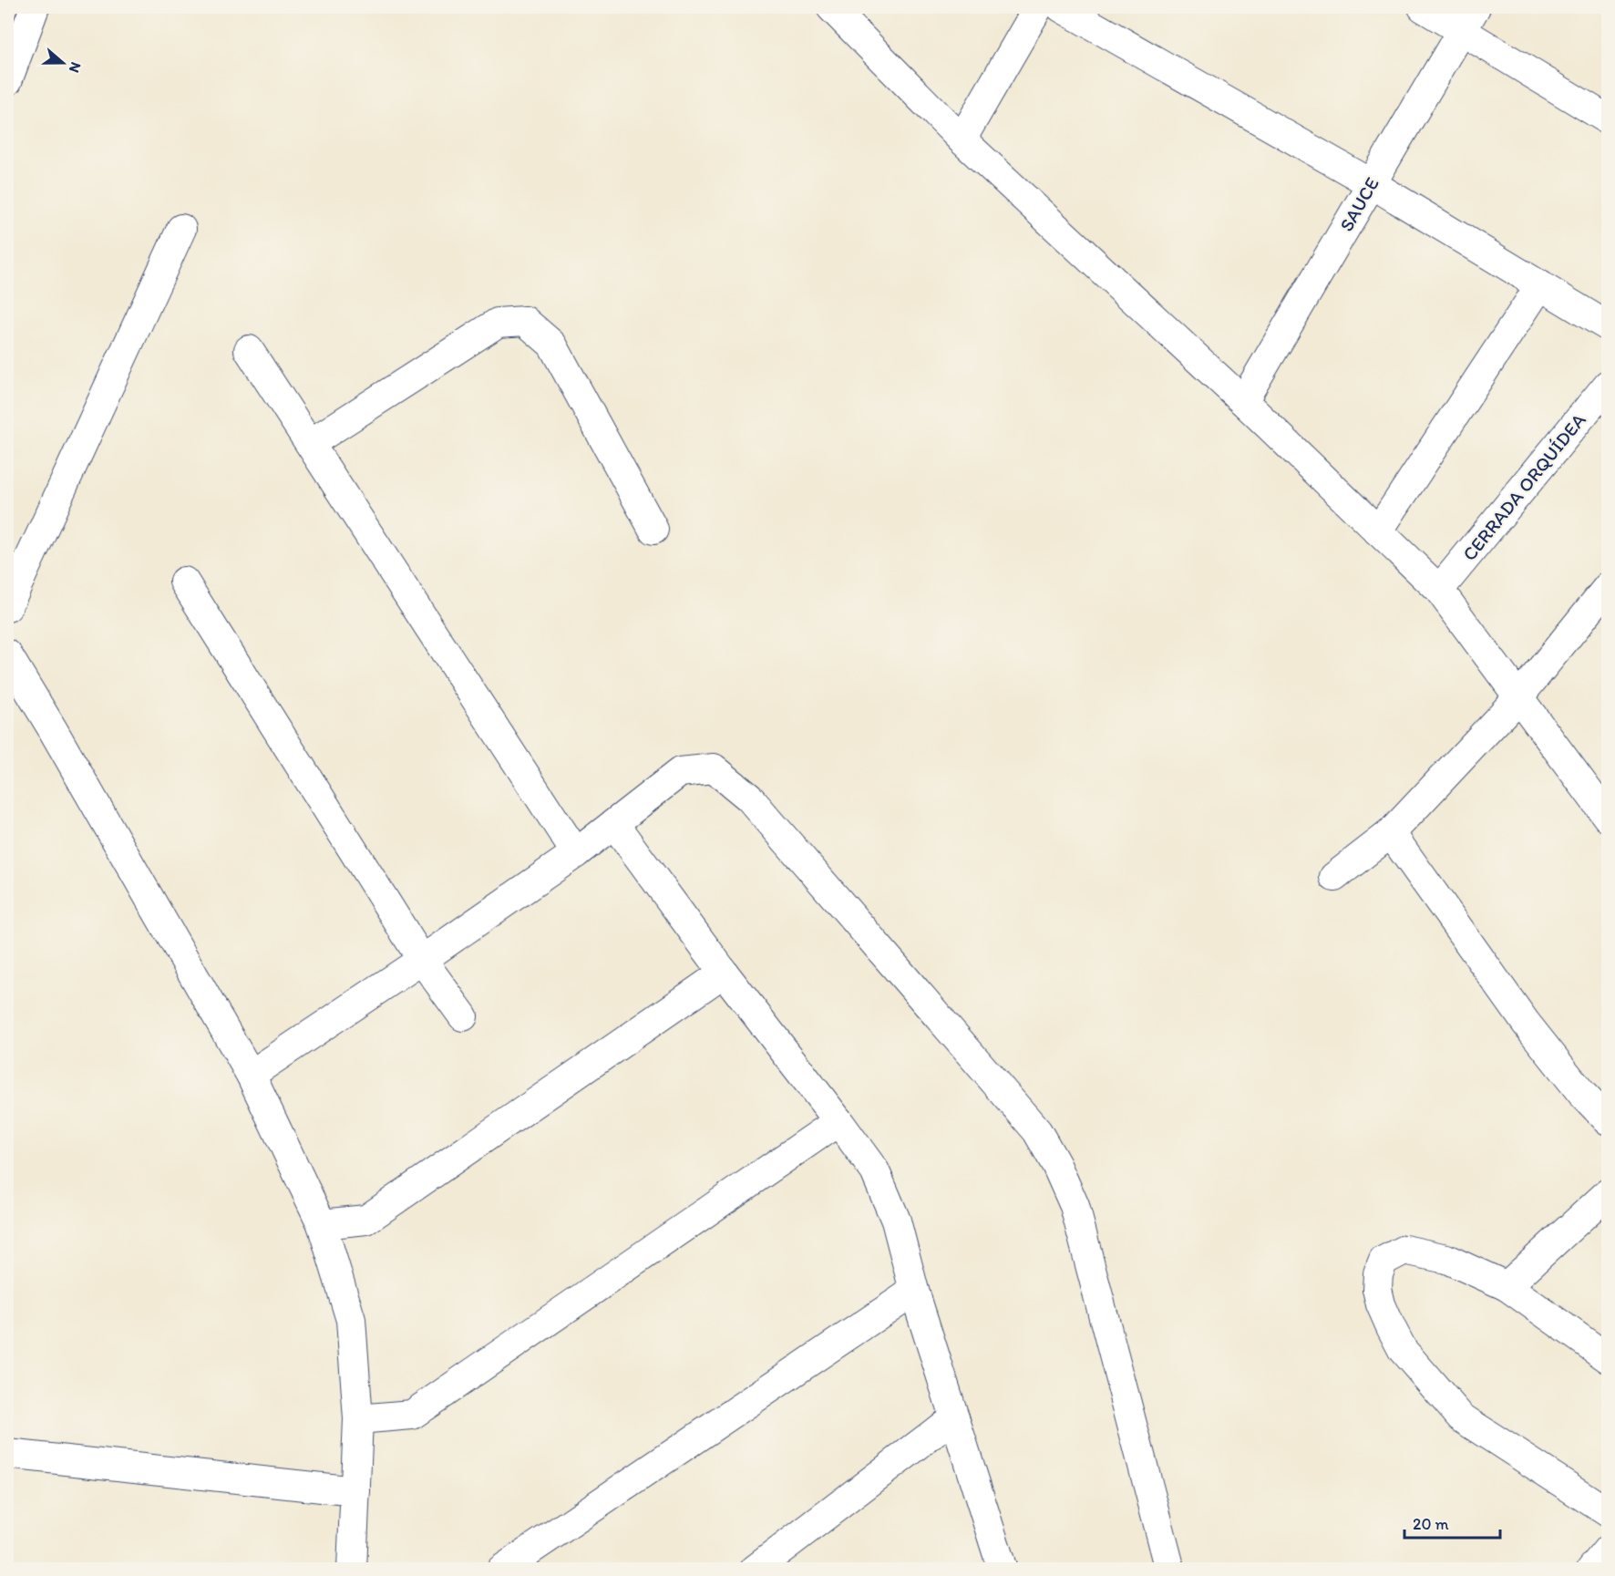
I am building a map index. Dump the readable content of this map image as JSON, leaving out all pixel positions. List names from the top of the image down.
{
  "streets": {
    "street": ["SAUCE", "CERRADA ORQUÍDEA"]
  },
  "scale_bar": "20 m",
  "north": "right"
}
